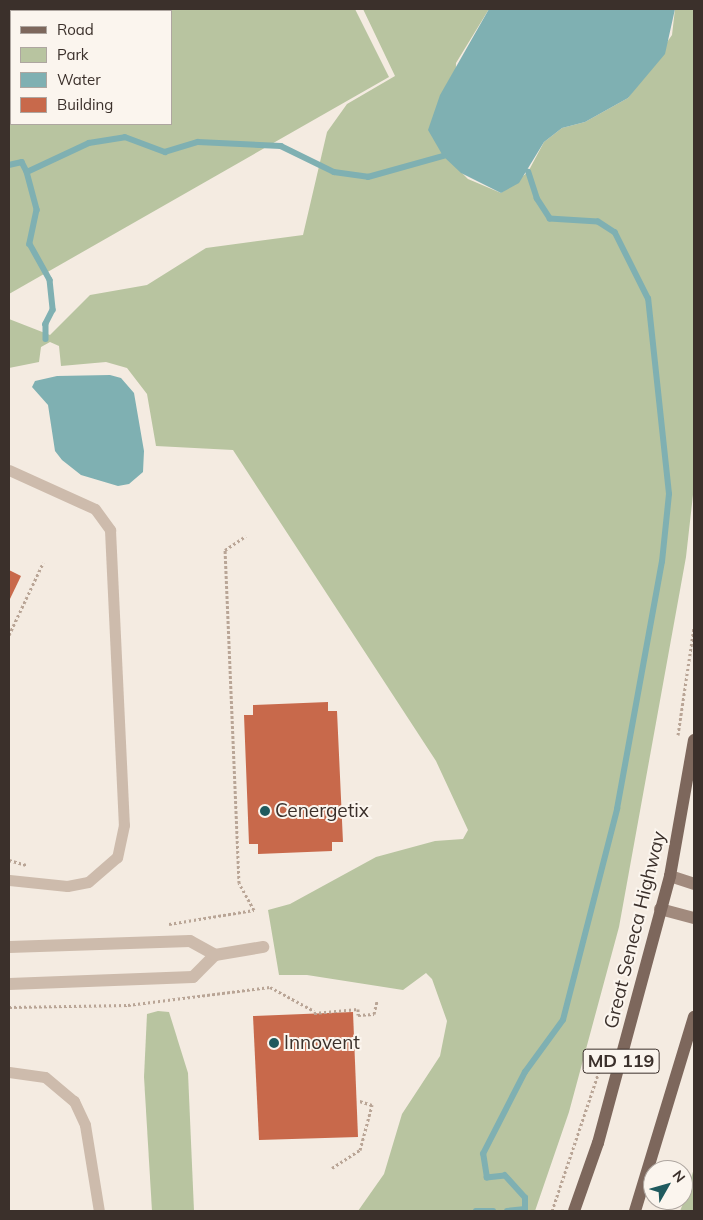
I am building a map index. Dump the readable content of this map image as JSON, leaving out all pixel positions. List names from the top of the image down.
{
  "streets": {
    "main road": ["Great Seneca Highway", "MD 119"]
  },
  "places": ["Cenergetix", "Innovent"],
  "legend": [
    "Road",
    "Park",
    "Water",
    "Building"
  ],
  "north": "top right"
}
